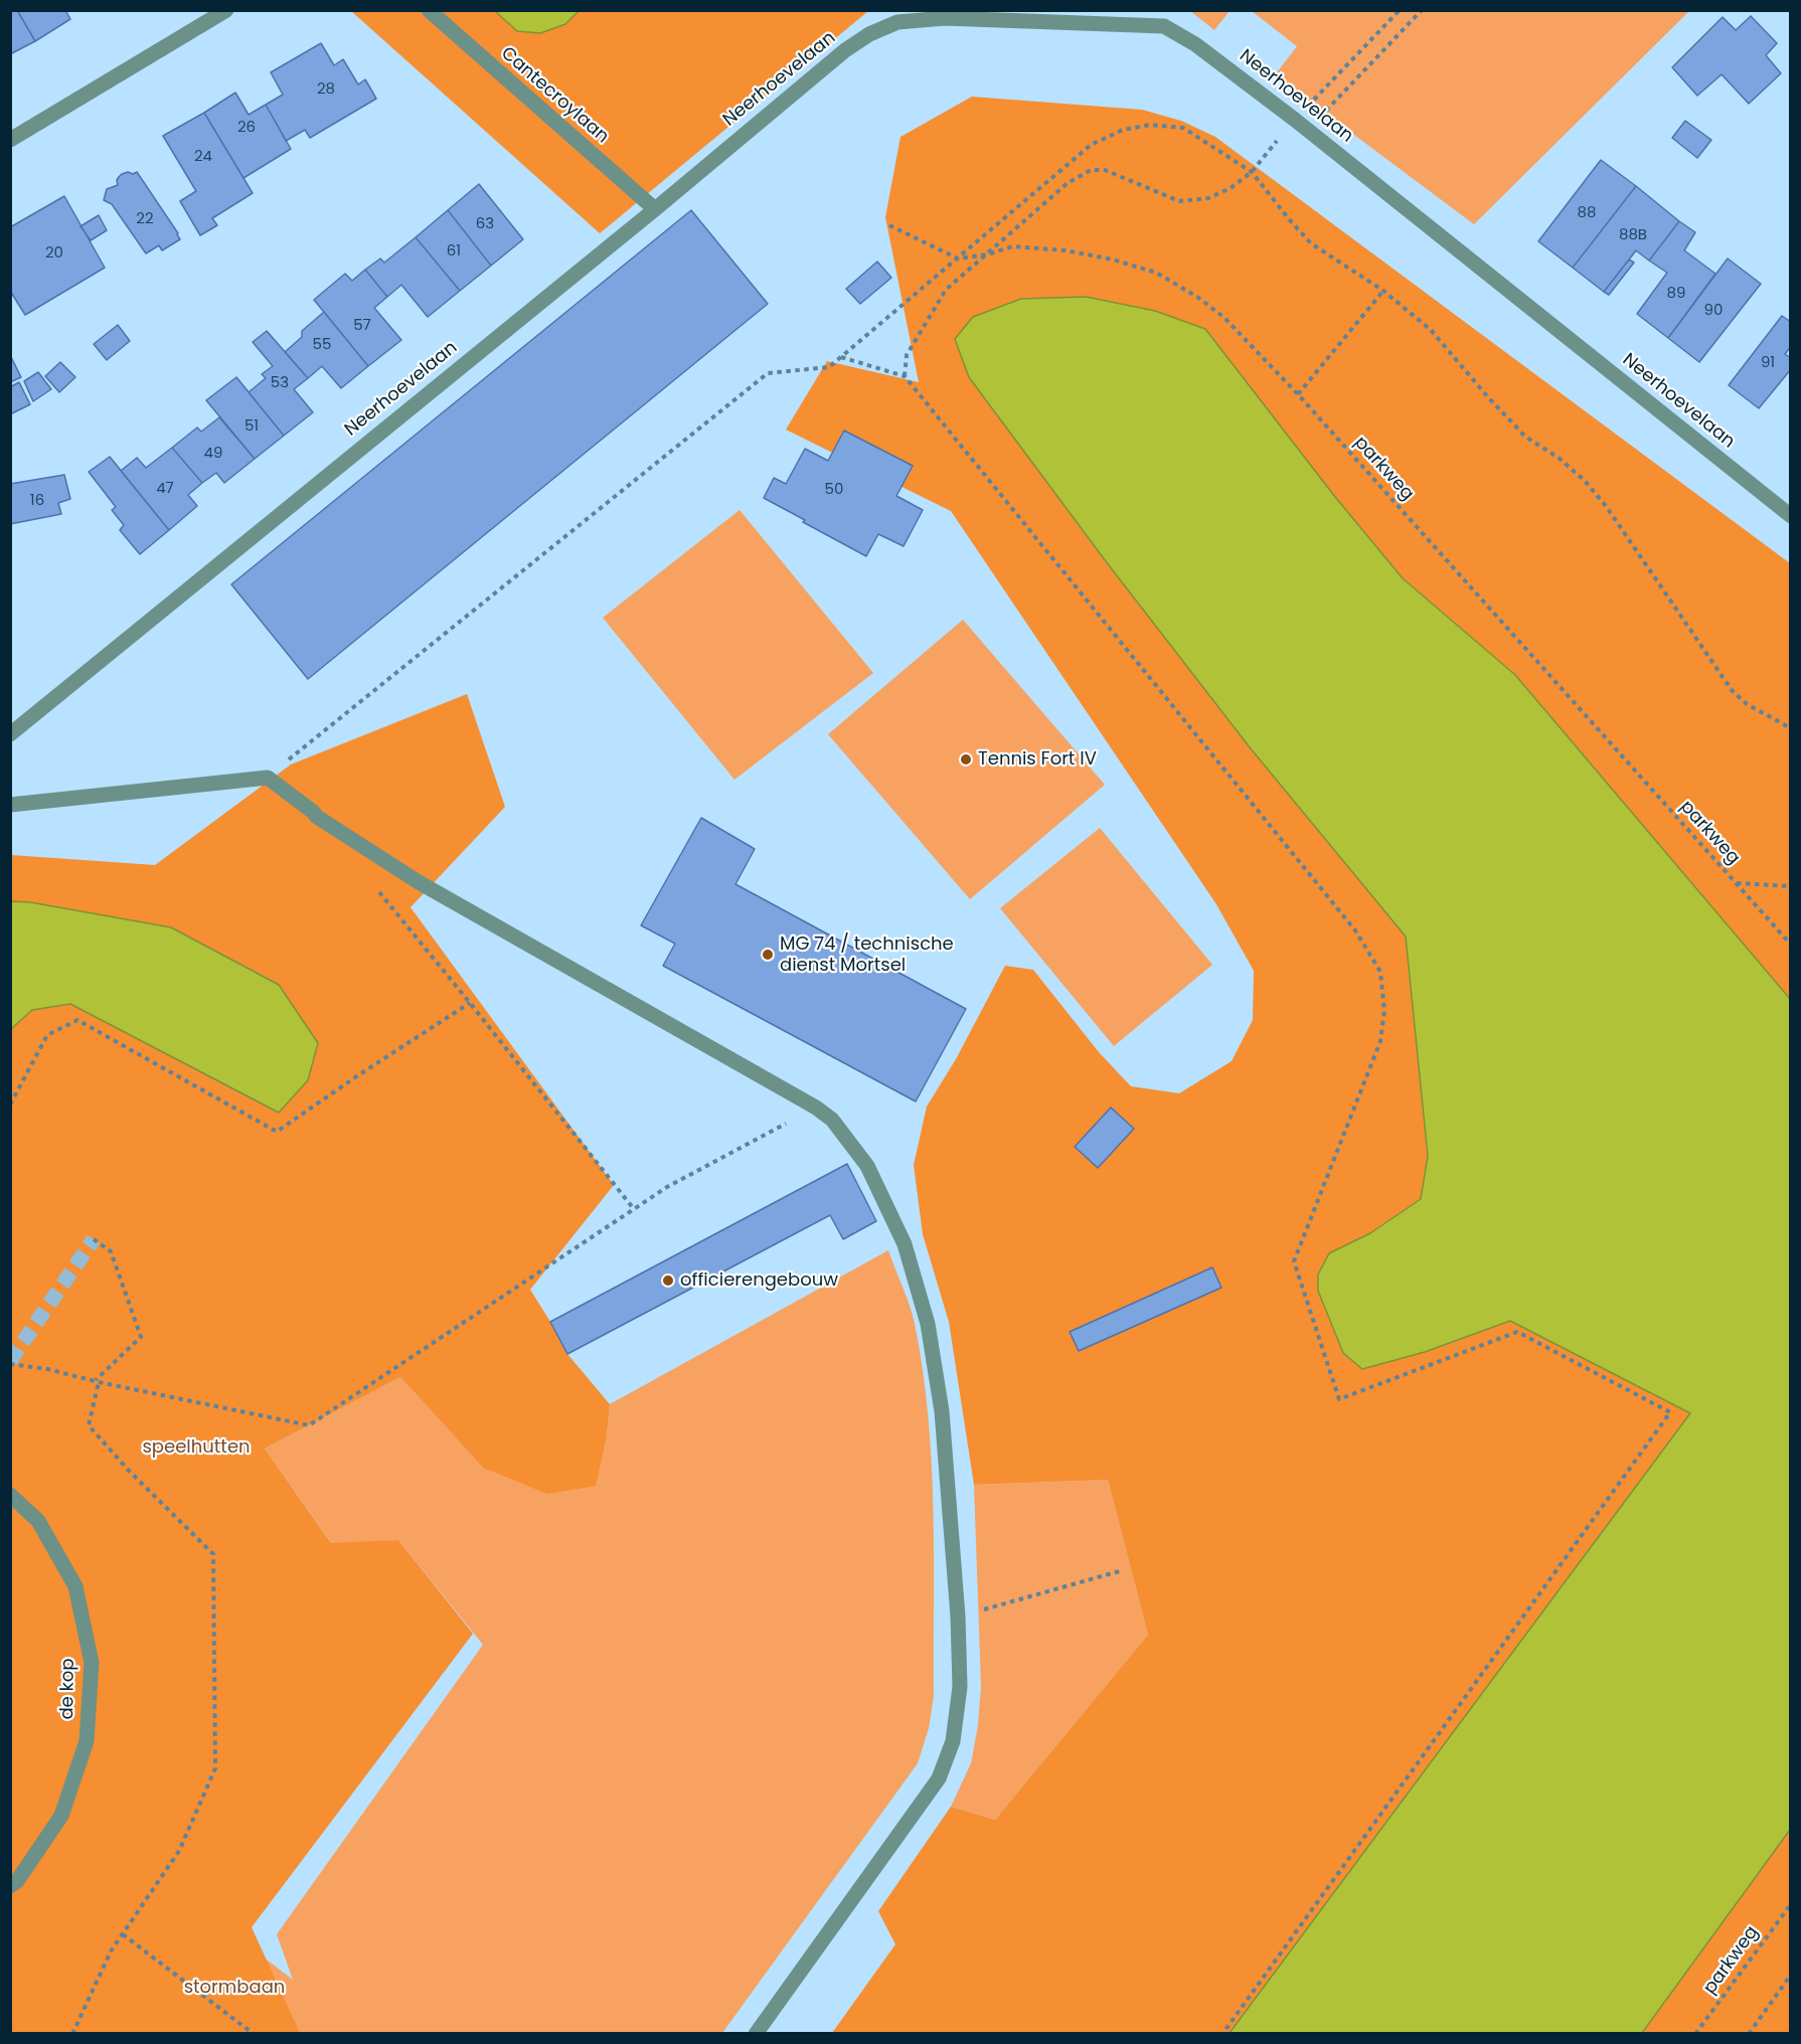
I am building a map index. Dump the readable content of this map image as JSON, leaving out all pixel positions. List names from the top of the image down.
{
  "streets": {
    "street": ["Neerhoevelaan", "Cantecroylaan", "de kop"],
    "path": ["parkweg"]
  },
  "crossings": [
    ["Neerhoevelaan", "Cantecroylaan"]
  ],
  "parks": ["speelhutten", "stormbaan"],
  "places": ["Tennis Fort IV", "MG 74 / technische dienst Mortsel", "officierengebouw"],
  "house_numbers": [
    "28",
    "26",
    "24",
    "88",
    "22",
    "63",
    "88B",
    "61",
    "20",
    "89",
    "90",
    "57",
    "55",
    "91",
    "53",
    "51",
    "49",
    "47",
    "50",
    "16"
  ]
}
